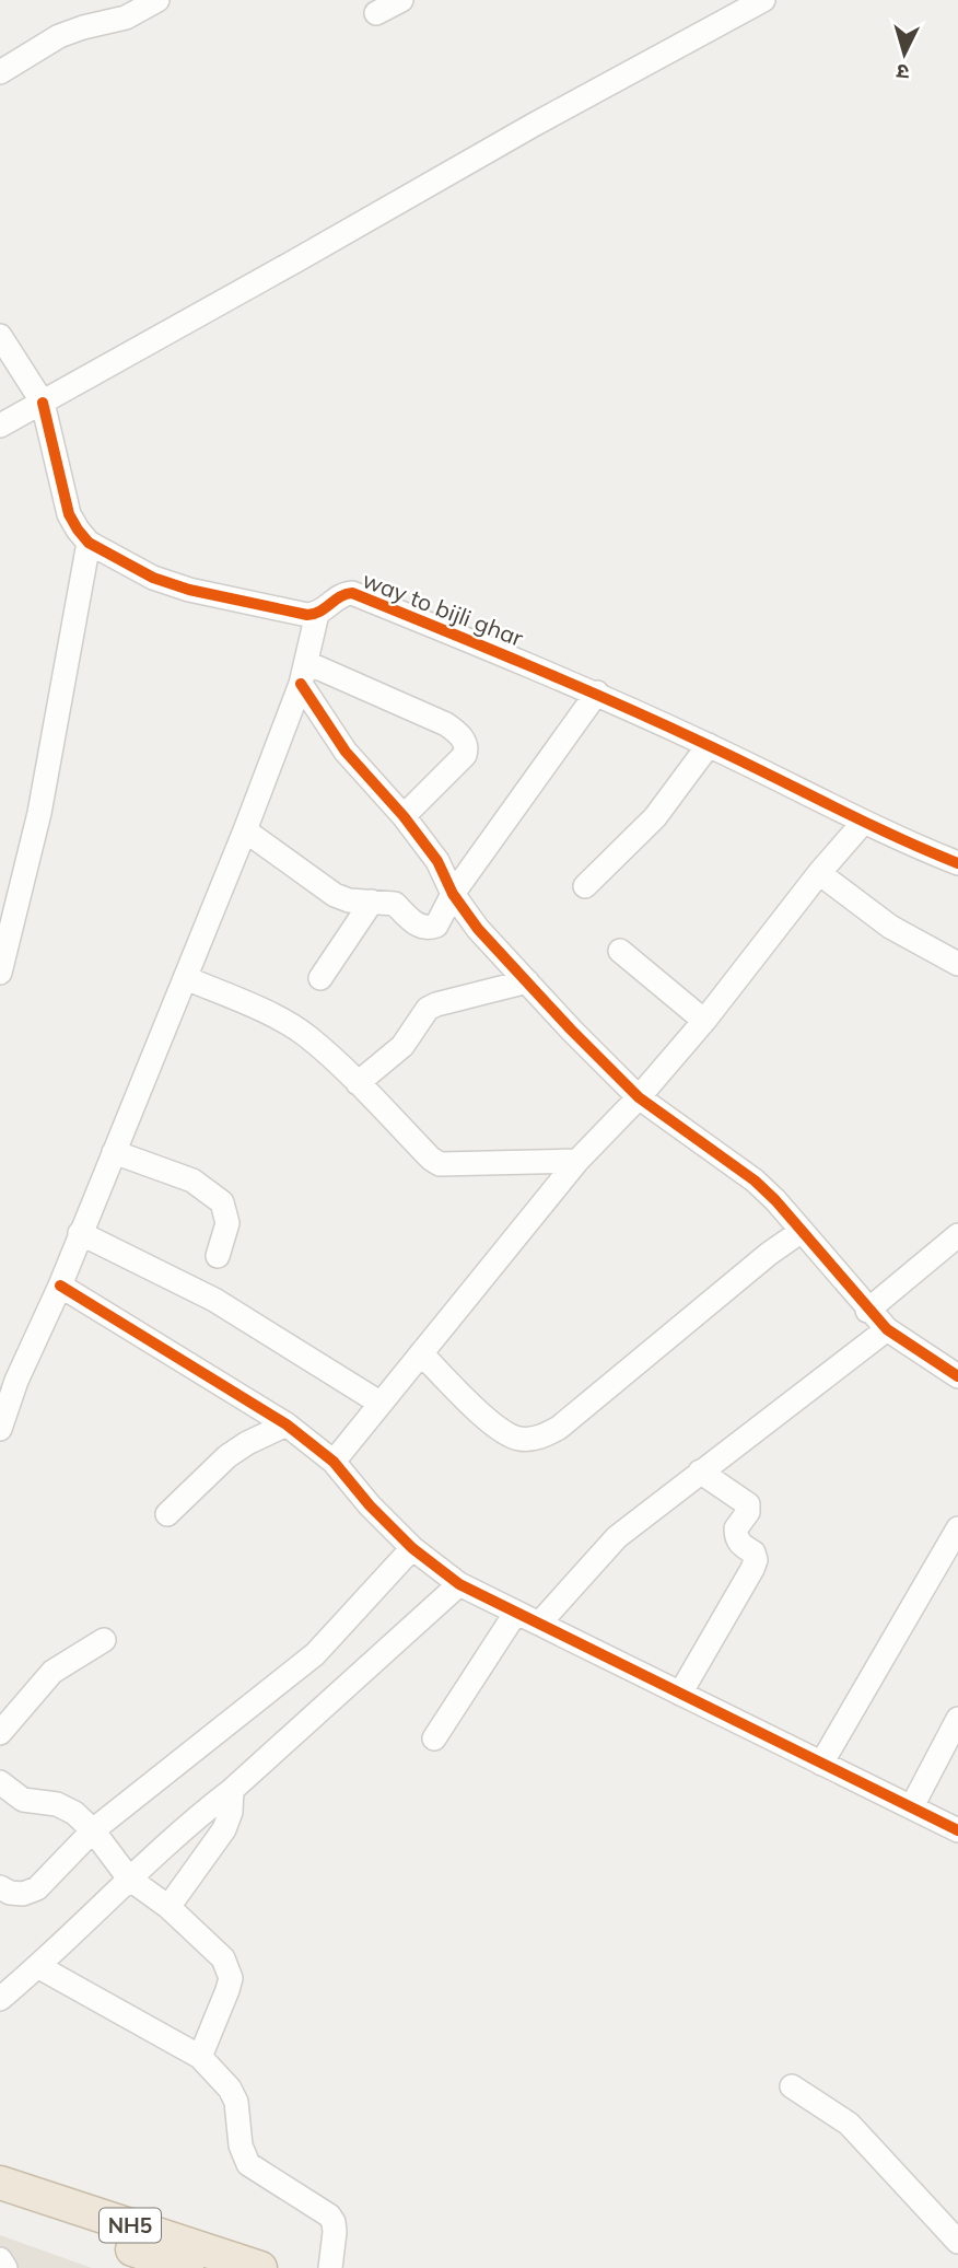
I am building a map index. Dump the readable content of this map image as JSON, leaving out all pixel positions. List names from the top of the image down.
{
  "streets": {
    "highway": ["NH5"],
    "street": ["way to bijli ghar"]
  },
  "north": "bottom"
}
